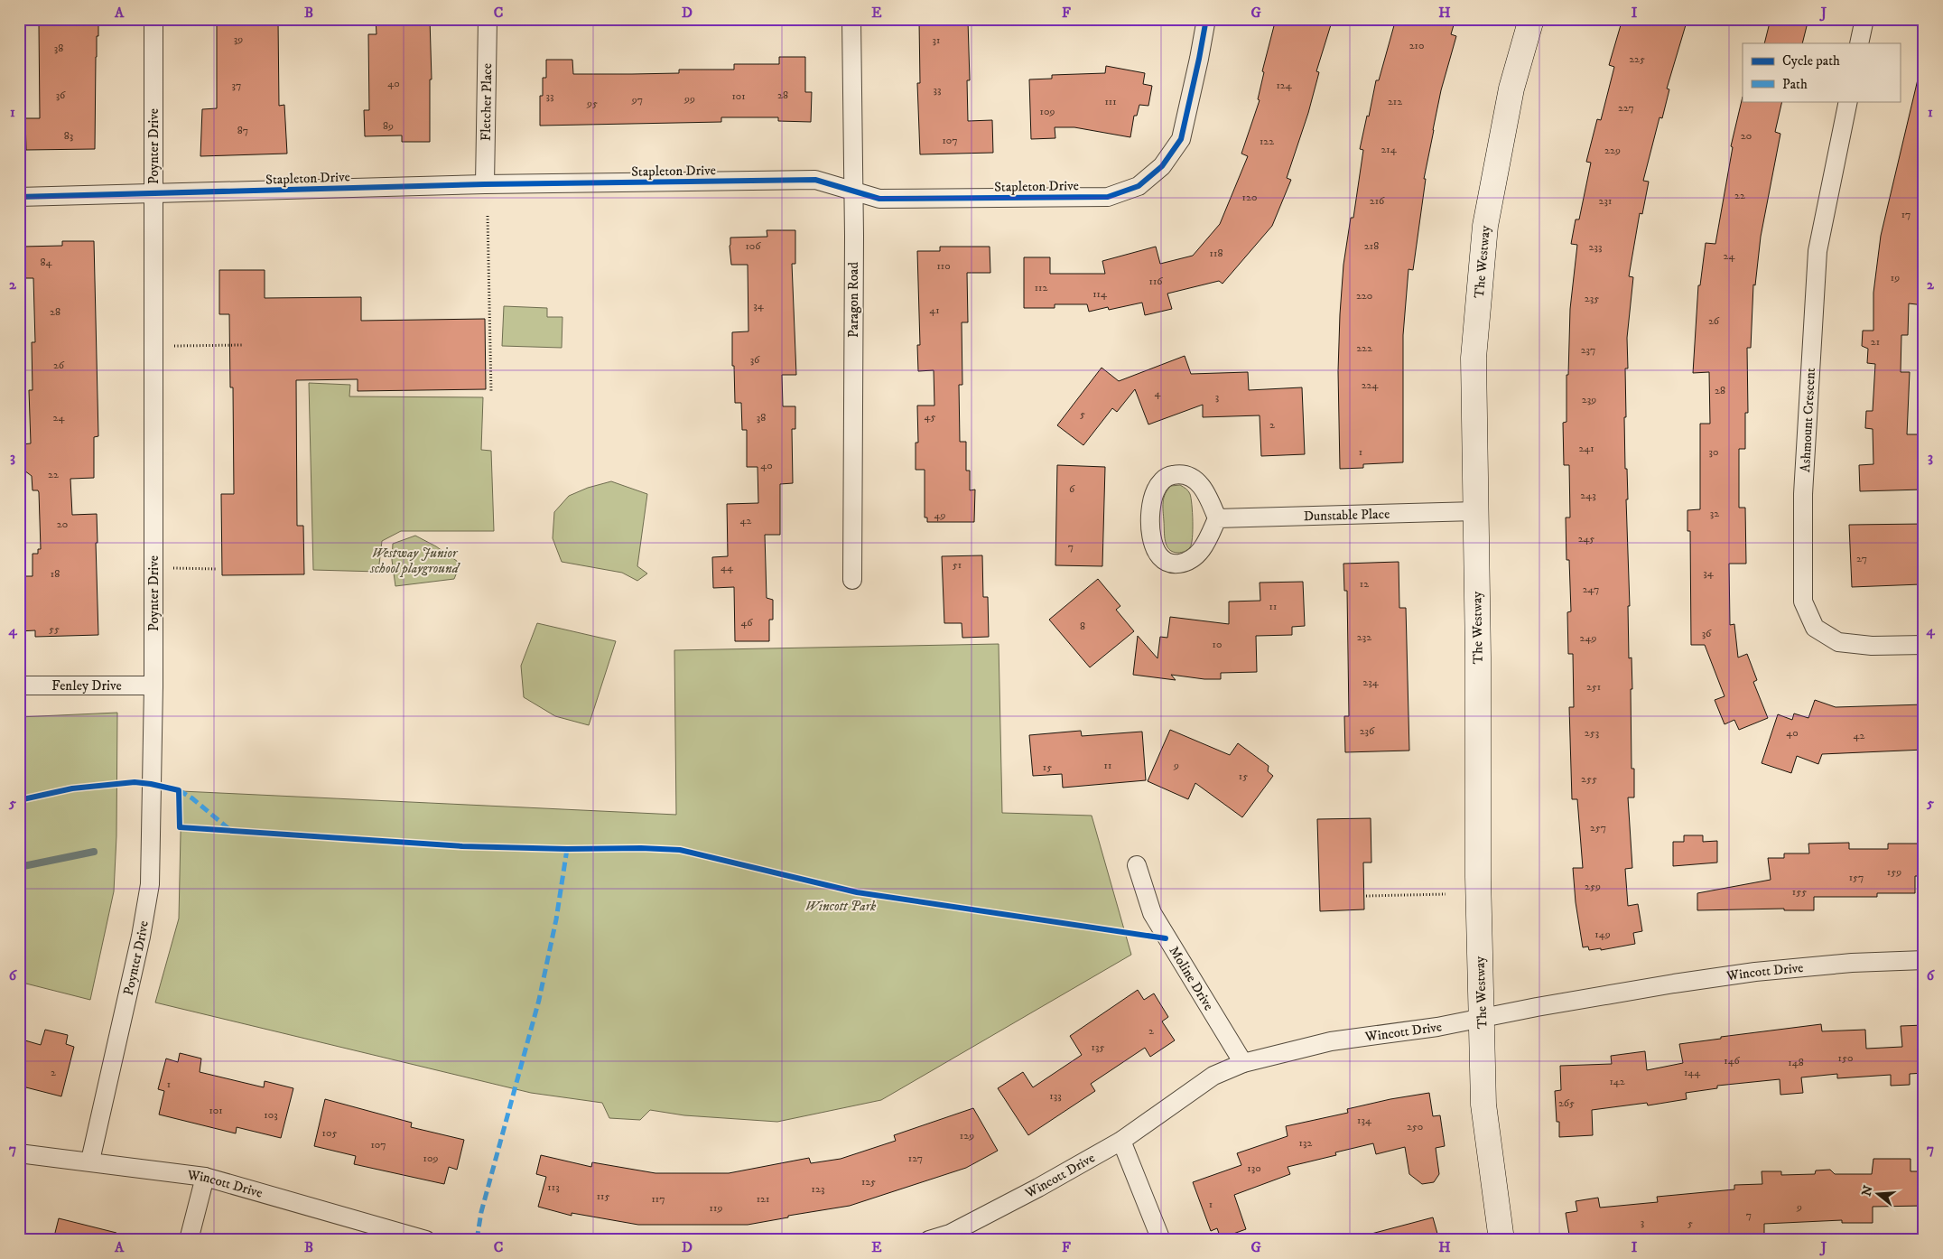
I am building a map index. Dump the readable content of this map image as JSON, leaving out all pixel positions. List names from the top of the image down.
{
  "streets": {
    "main road": ["The Westway"],
    "street": [
      "Fletcher Place",
      "Poynter Drive",
      "Stapleton Drive",
      "Paragon Road",
      "Ashmount Crescent",
      "Dunstable Place",
      "Fenley Drive",
      "Wincott Drive",
      "Moline Drive"
    ]
  },
  "crossings": [
    ["Fletcher Place", "Stapleton Drive"],
    ["Poynter Drive", "Stapleton Drive"],
    ["Poynter Drive", "Fenley Drive"],
    ["Poynter Drive", "Wincott Drive"],
    ["Stapleton Drive", "Paragon Road"],
    ["The Westway", "Dunstable Place"],
    ["The Westway", "Wincott Drive"],
    ["Wincott Drive", "Moline Drive"]
  ],
  "parks": ["Westway Junior school playground", "Wincott Park"],
  "house_numbers": [
    "39",
    "31",
    "210",
    "38",
    "225",
    "40",
    "37",
    "124",
    "33",
    "36",
    "28",
    "33",
    "101",
    "99",
    "97",
    "111",
    "212",
    "95",
    "227",
    "109",
    "89",
    "87",
    "83",
    "20",
    "107",
    "122",
    "214",
    "229",
    "22",
    "120",
    "216",
    "231",
    "17",
    "106",
    "218",
    "233",
    "118",
    "24",
    "84",
    "110",
    "19",
    "116",
    "112",
    "114",
    "220",
    "235",
    "34",
    "41",
    "28",
    "26",
    "21",
    "222",
    "237",
    "36",
    "26",
    "224",
    "28",
    "4",
    "3",
    "239",
    "5",
    "45",
    "24",
    "38",
    "2",
    "241",
    "1",
    "30",
    "40",
    "22",
    "6",
    "243",
    "32",
    "49",
    "42",
    "20",
    "245",
    "7",
    "27",
    "51",
    "44",
    "34",
    "18",
    "12",
    "247",
    "11",
    "46",
    "8",
    "55",
    "36",
    "232",
    "249",
    "10",
    "234",
    "251",
    "236",
    "253",
    "40",
    "42",
    "11",
    "9",
    "15",
    "15",
    "255",
    "257",
    "159",
    "157",
    "259",
    "155",
    "149",
    "2",
    "135",
    "150",
    "146",
    "148",
    "2",
    "144",
    "142",
    "1",
    "133",
    "265",
    "101",
    "103",
    "134",
    "250",
    "105",
    "129",
    "132",
    "107",
    "109",
    "127",
    "130",
    "125",
    "113",
    "123",
    "115",
    "117",
    "121",
    "1",
    "9",
    "119",
    "7",
    "3",
    "5"
  ],
  "legend": ["Cycle path", "Path"],
  "north": "left",
  "grid": {
    "columns": [
      "A",
      "B",
      "C",
      "D",
      "E",
      "F",
      "G",
      "H",
      "I",
      "J"
    ],
    "rows": [
      "1",
      "2",
      "3",
      "4",
      "5",
      "6",
      "7"
    ]
  }
}
